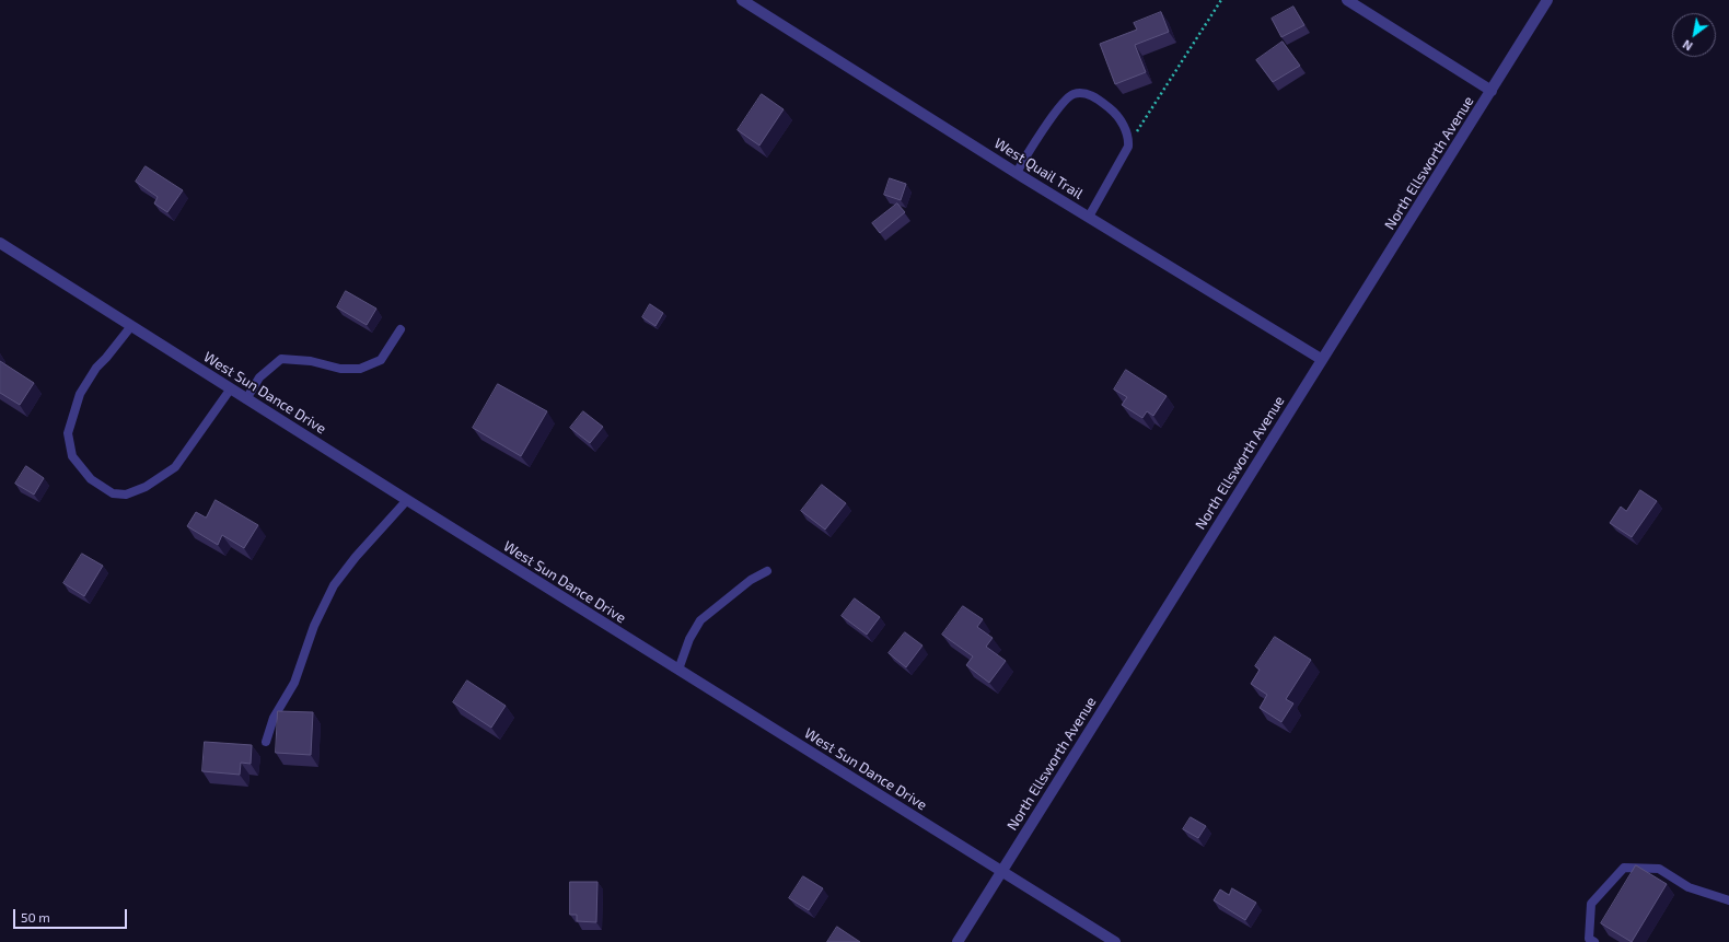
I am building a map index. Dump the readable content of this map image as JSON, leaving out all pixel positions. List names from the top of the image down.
{
  "streets": {
    "street": ["North Ellsworth Avenue", "West Quail Trail", "West Sun Dance Drive"]
  },
  "crossings": [
    ["North Ellsworth Avenue", "West Quail Trail"],
    ["North Ellsworth Avenue", "West Sun Dance Drive"]
  ],
  "scale_bar": "50 m",
  "north": "bottom left"
}
